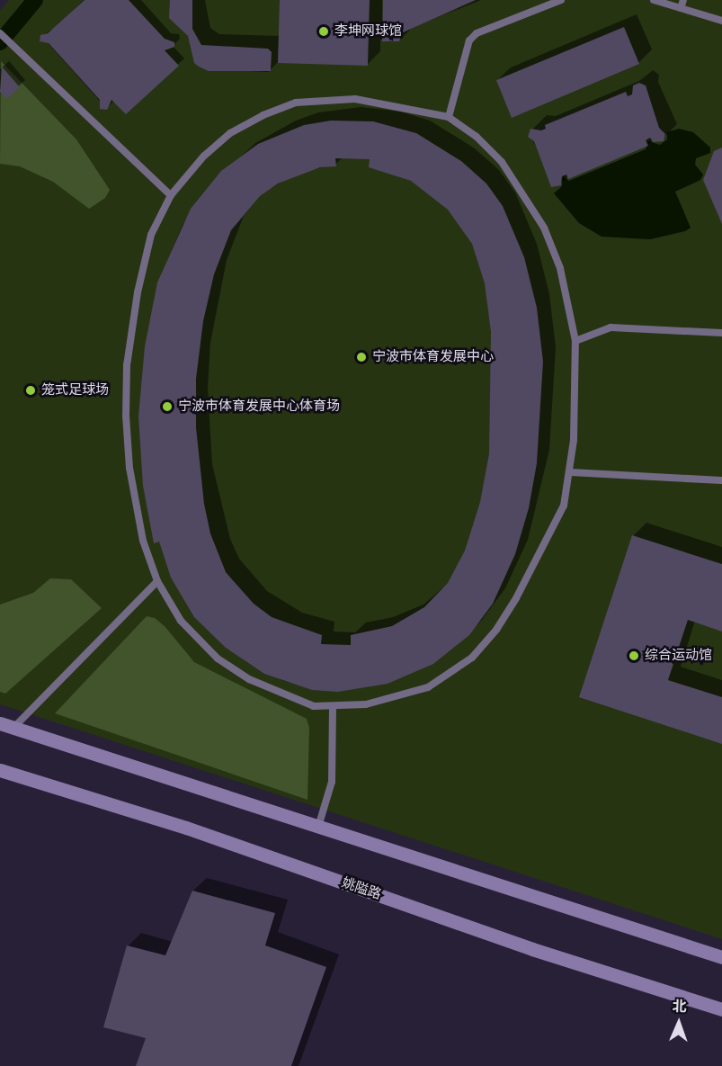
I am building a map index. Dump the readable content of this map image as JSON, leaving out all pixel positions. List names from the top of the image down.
{
  "streets": {
    "main road": ["姚隘路"]
  },
  "places": [
    "李坤网球馆",
    "宁波市体育发展中心",
    "笼式足球场",
    "宁波市体育发展中心体育场",
    "综合运动馆"
  ],
  "north": "top"
}
